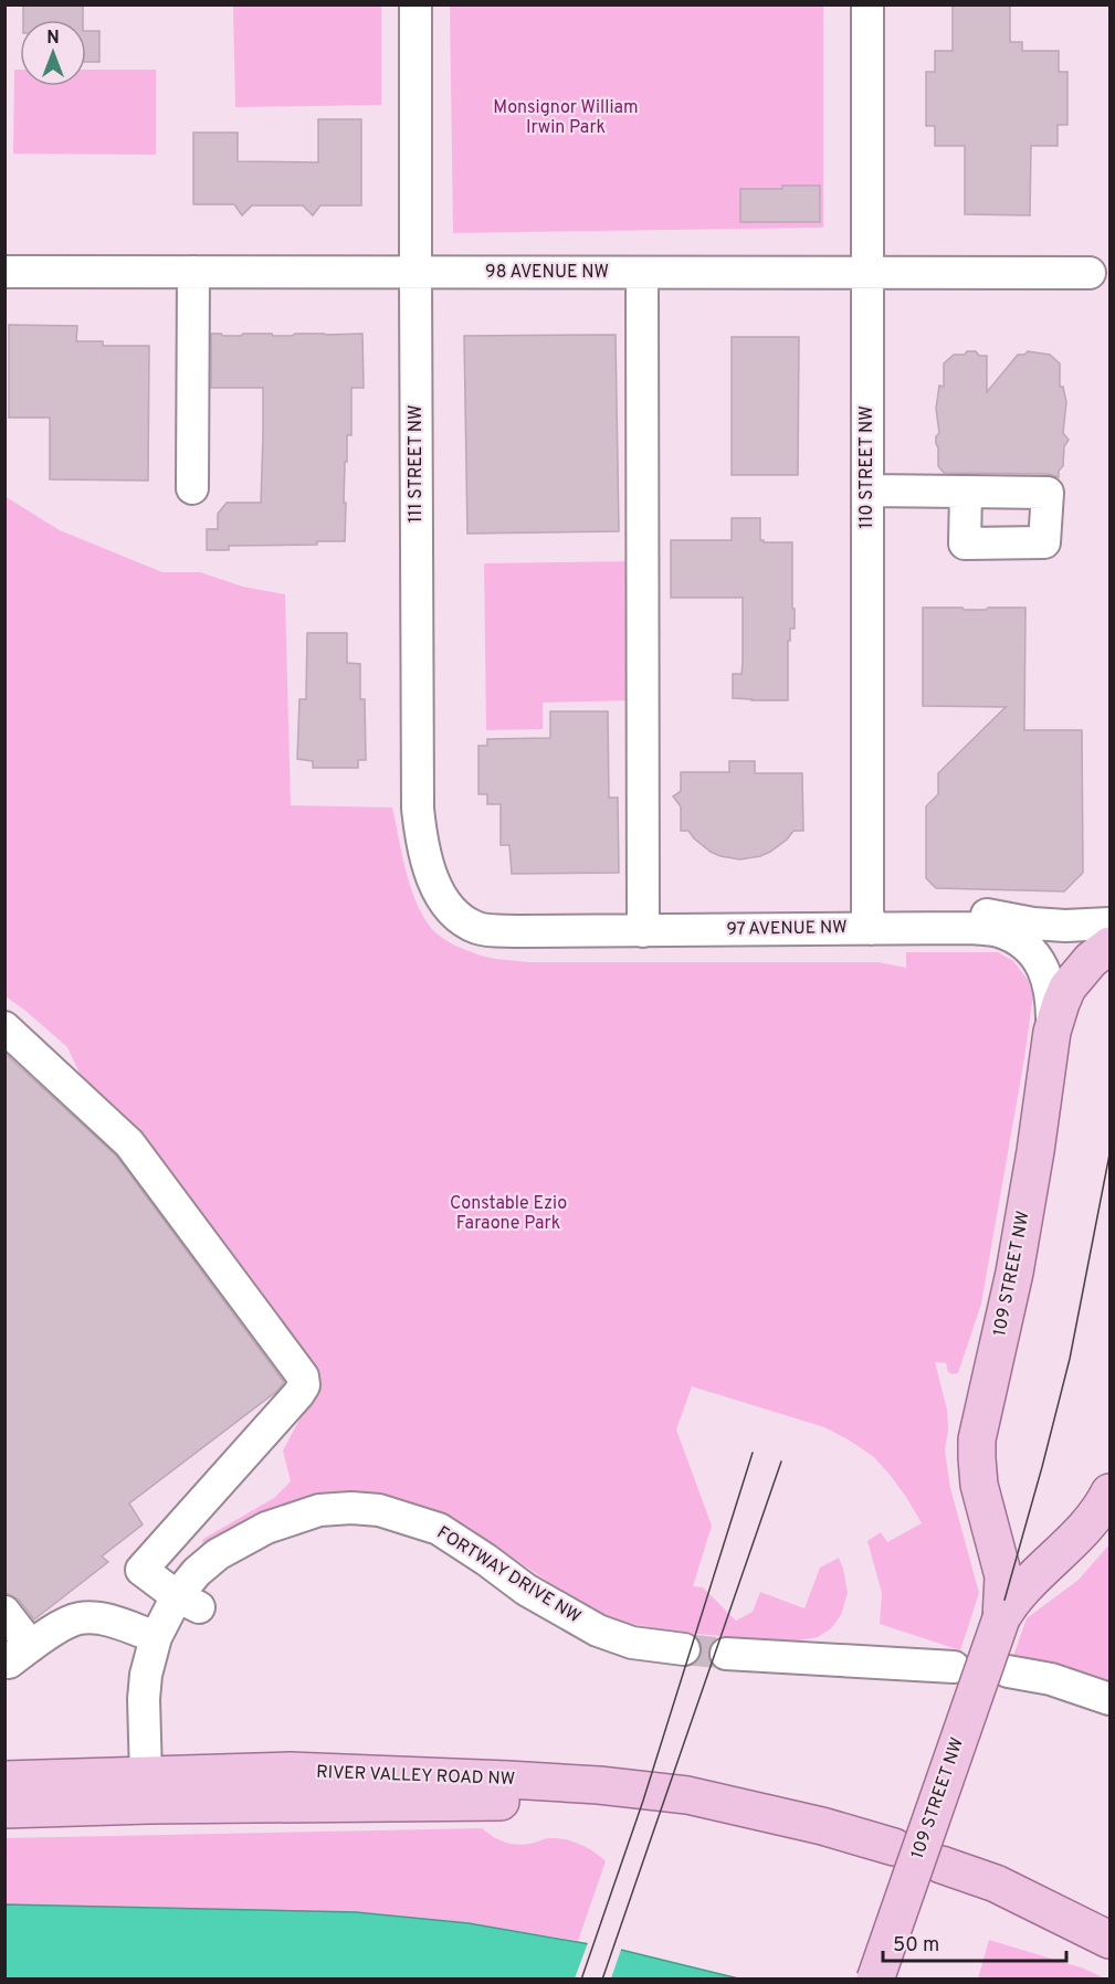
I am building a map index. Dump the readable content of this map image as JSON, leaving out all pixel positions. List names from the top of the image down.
{
  "streets": {
    "main road": ["109 STREET NW", "RIVER VALLEY ROAD NW"],
    "street": [
      "98 AVENUE NW",
      "111 STREET NW",
      "110 STREET NW",
      "97 AVENUE NW",
      "FORTWAY DRIVE NW"
    ]
  },
  "crossings": [
    ["98 AVENUE NW", "111 STREET NW"],
    ["98 AVENUE NW", "110 STREET NW"],
    ["111 STREET NW", "97 AVENUE NW"],
    ["110 STREET NW", "97 AVENUE NW"],
    ["97 AVENUE NW", "109 STREET NW"],
    ["FORTWAY DRIVE NW", "RIVER VALLEY ROAD NW"]
  ],
  "parks": ["Monsignor William Irwin Park", "Constable Ezio Faraone Park"],
  "scale_bar": "50 m",
  "north": "top"
}
